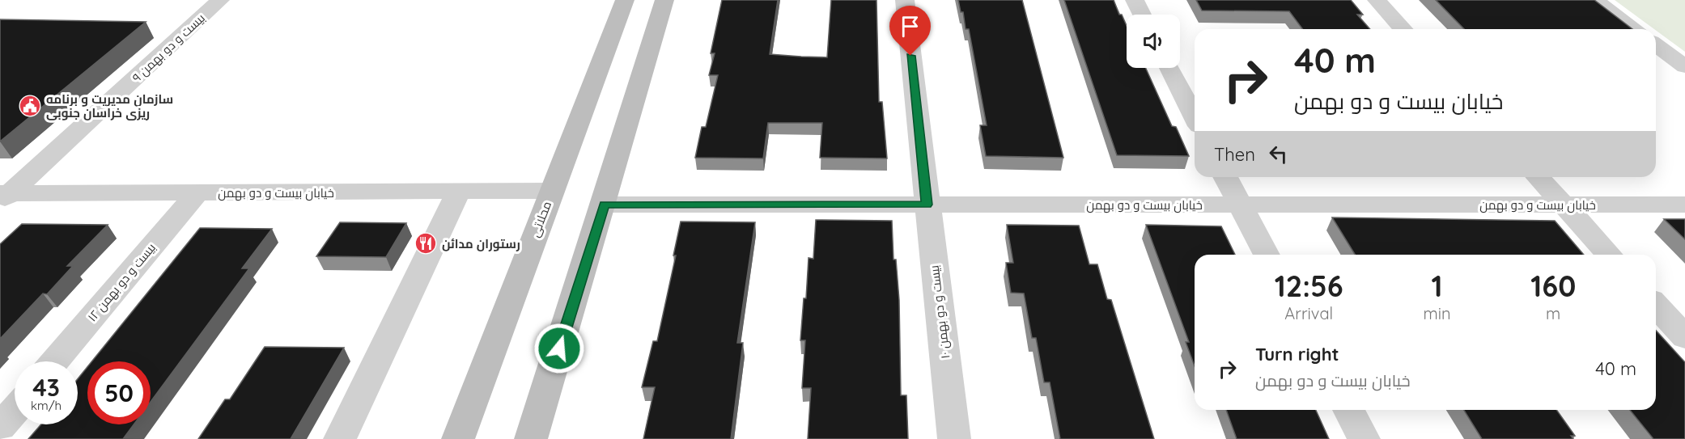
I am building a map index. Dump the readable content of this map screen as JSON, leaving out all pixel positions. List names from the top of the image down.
{
  "streets": {
    "main road": ["محلاتی"],
    "street": [
      "بیست و دو بهمن ۹",
      "خیابان بیست و دو بهمن",
      "بیست و دو بهمن ۱۲",
      "بیست و دو بهمن ۱۰"
    ]
  },
  "crossings": [
    ["بیست و دو بهمن ۹", "خیابان بیست و دو بهمن"],
    ["خیابان بیست و دو بهمن", "محلاتی"],
    ["خیابان بیست و دو بهمن", "بیست و دو بهمن ۱۲"],
    ["خیابان بیست و دو بهمن", "بیست و دو بهمن ۱۰"]
  ],
  "places": {
    "public building": ["سازمان مدیریت و برنامه ریزی خراسان جنوبی"],
    "restaurant": ["رستوران مدائن"]
  },
  "page": {
    "turn": ["40 m", "خیابان بیست و دو بهمن"],
    "then": "Then",
    "eta": [
      "12:56",
      "Arrival",
      "1",
      "min",
      "160",
      "m"
    ],
    "list": [
      {
        "name": "Turn right",
        "note": "خیابان بیست و دو بهمن",
        "value": "40 m"
      }
    ],
    "speed": "43 km/h",
    "limit": "50"
  }
}
